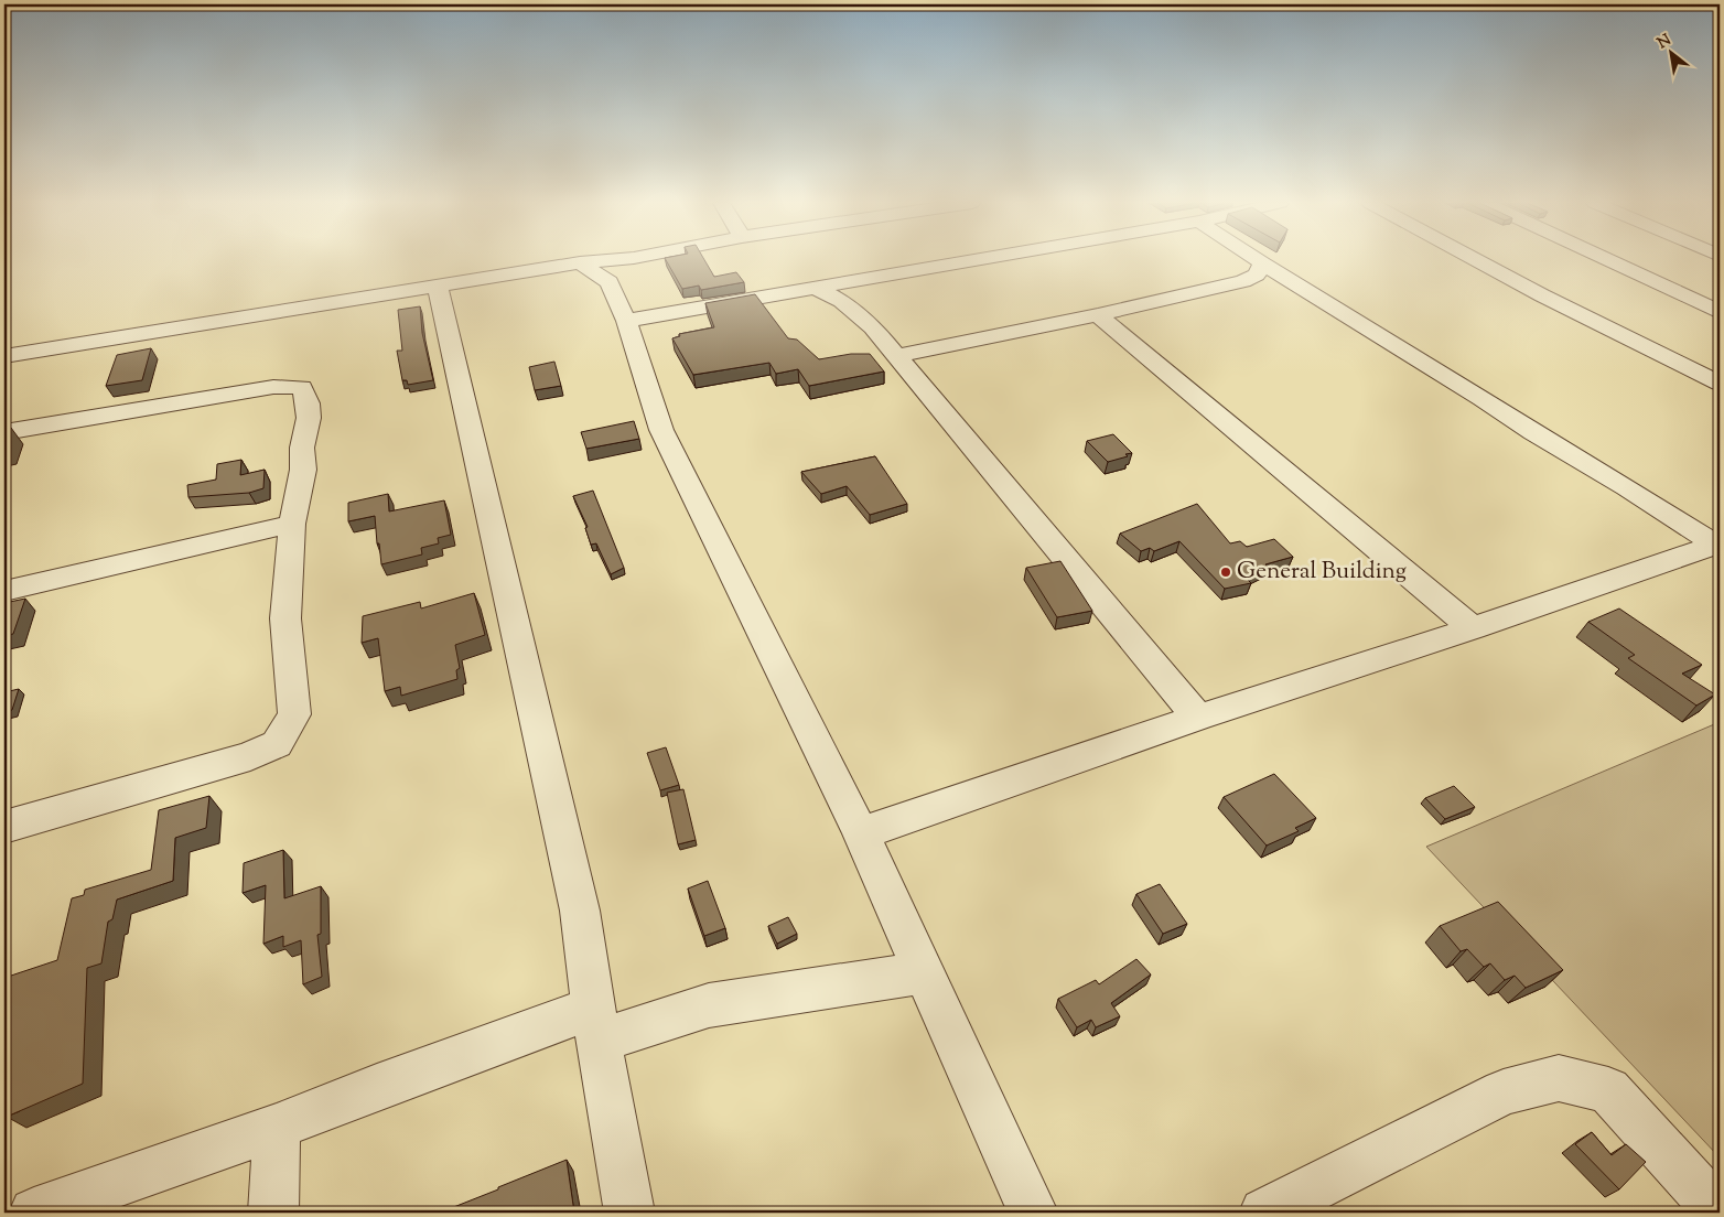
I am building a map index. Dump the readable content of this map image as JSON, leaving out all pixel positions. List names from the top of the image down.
{
  "places": ["General Building"],
  "north": "top left"
}
